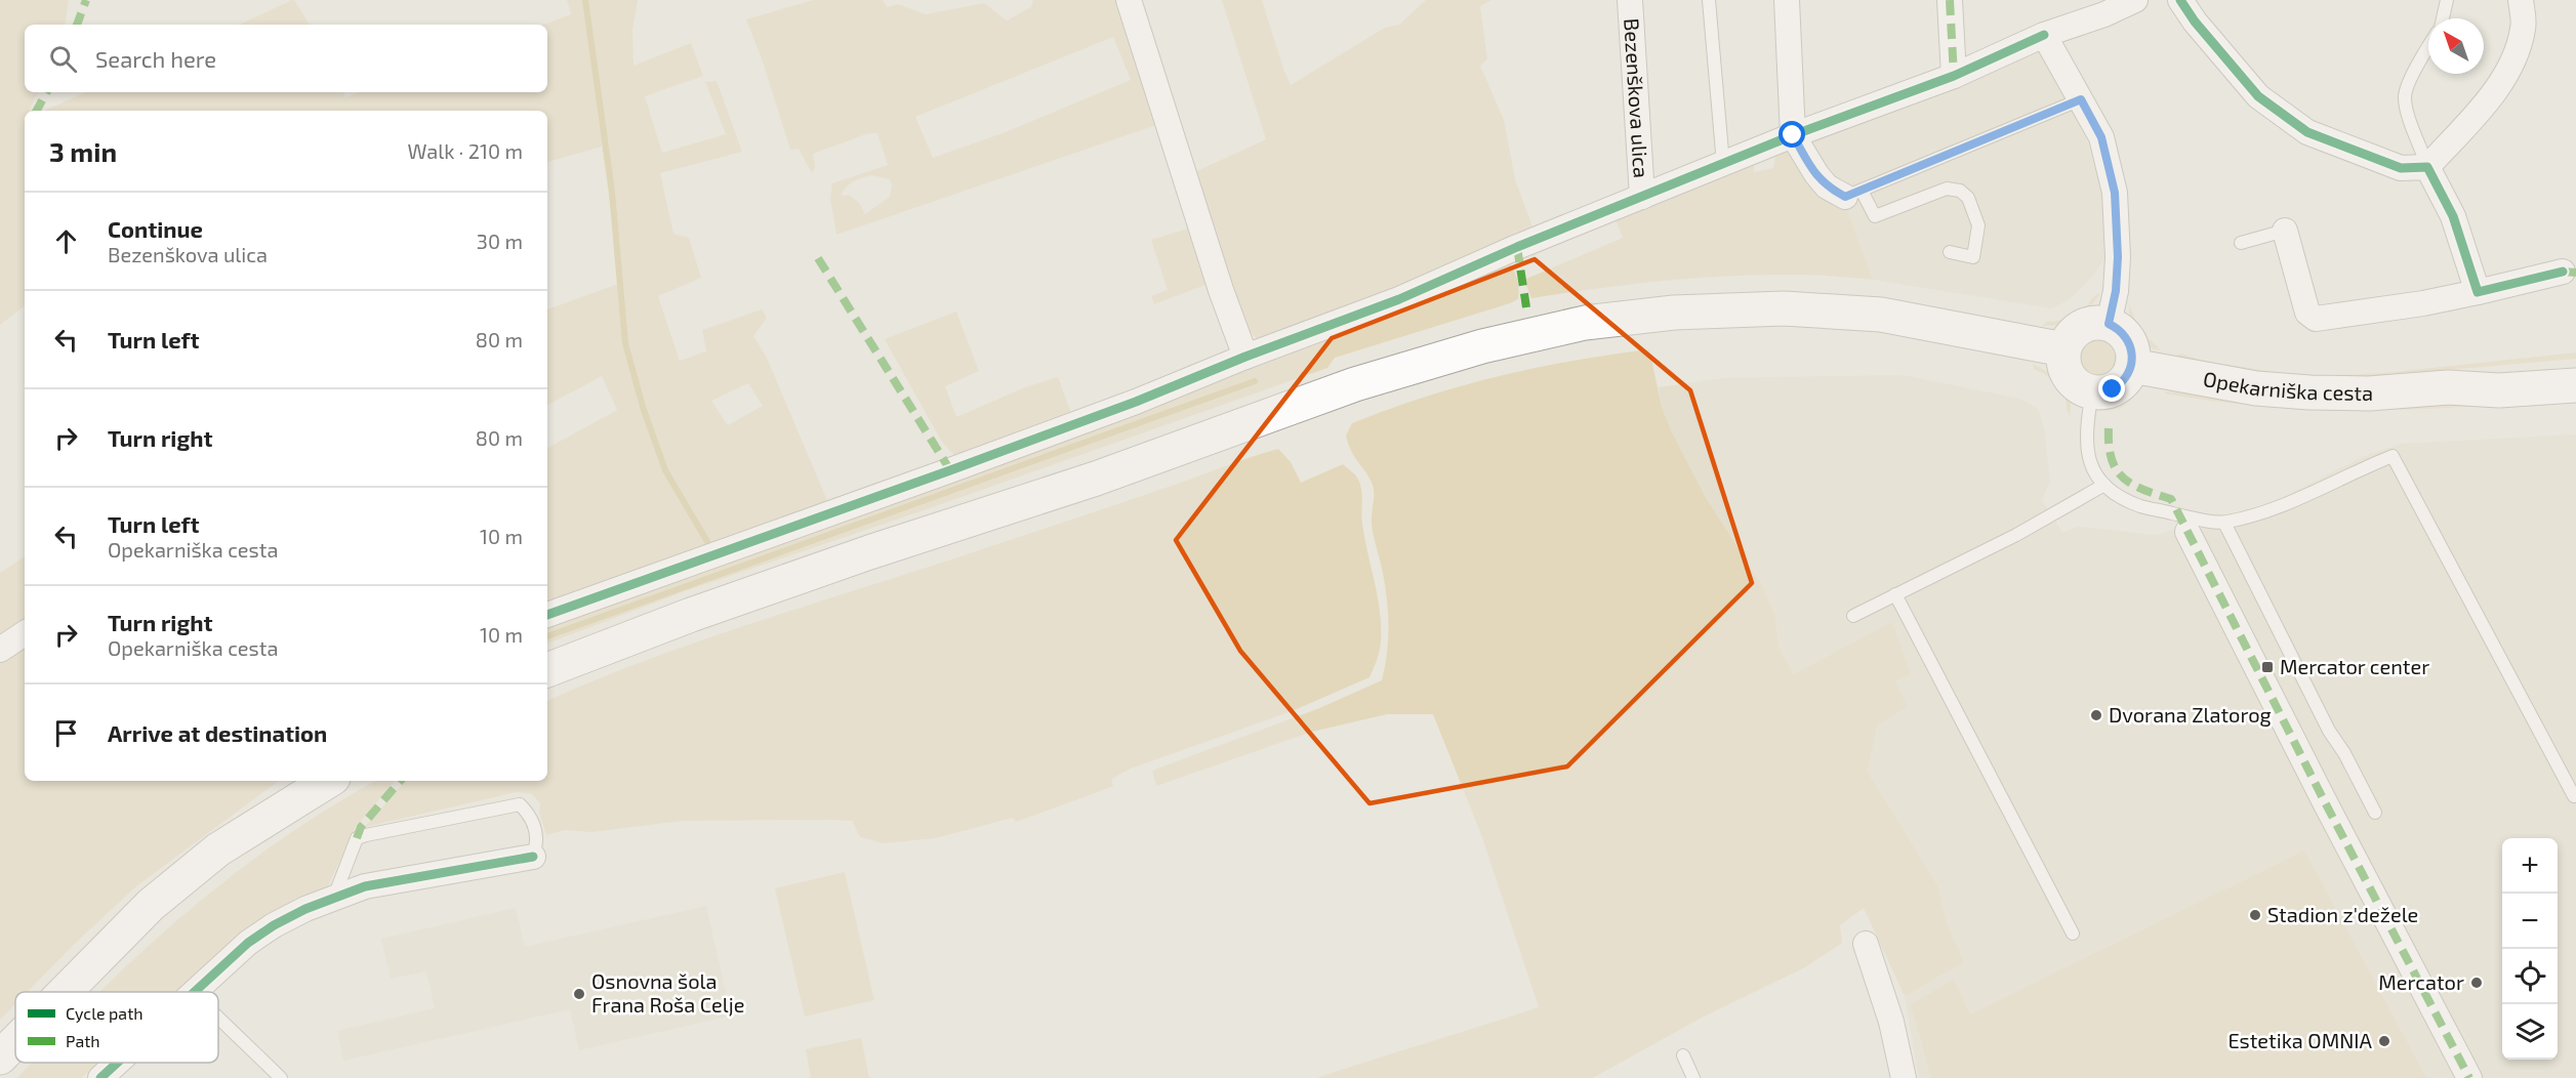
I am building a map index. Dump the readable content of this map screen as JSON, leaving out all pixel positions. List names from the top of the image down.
{
  "streets": {
    "street": ["Bezenškova ulica", "Opekarniška cesta"]
  },
  "places": {
    "transit": ["Mercator center"],
    "other": [
      "Dvorana Zlatorog",
      "Stadion z'dežele",
      "Mercator",
      "Osnovna šola Frana Roša Celje",
      "Estetika OMNIA"
    ]
  },
  "legend": ["Cycle path", "Path"],
  "north": "top left",
  "page": {
    "search": "Search here",
    "heading": ["3 min", "Walk · 210 m"],
    "list": [
      ["Continue", "Bezenškova ulica", "30 m"],
      ["Turn left", "80 m"],
      ["Turn right", "80 m"],
      ["Turn left", "Opekarniška cesta", "10 m"],
      ["Turn right", "Opekarniška cesta", "10 m"],
      "Arrive at destination"
    ],
    "map_buttons": ["+", "−"]
  }
}
